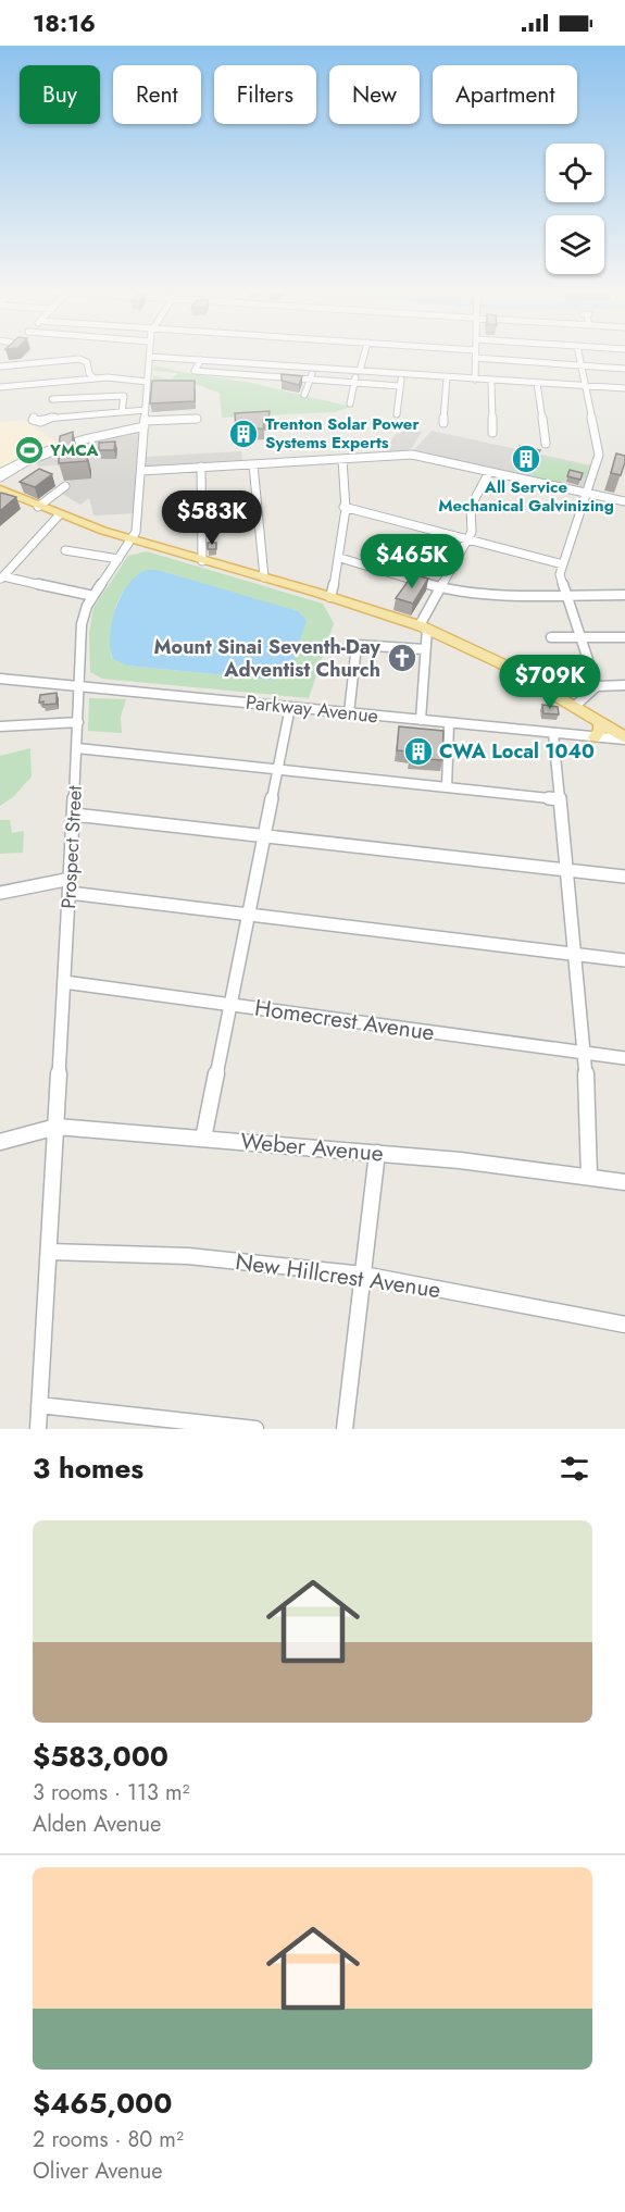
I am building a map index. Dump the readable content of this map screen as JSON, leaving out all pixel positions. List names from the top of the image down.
{
  "streets": {
    "street": [
      "Parkway Avenue",
      "Prospect Street",
      "Homecrest Avenue",
      "Weber Avenue",
      "New Hillcrest Avenue"
    ]
  },
  "crossings": [
    ["Parkway Avenue", "Prospect Street"],
    ["Prospect Street", "Homecrest Avenue"],
    ["Prospect Street", "Weber Avenue"],
    ["Prospect Street", "New Hillcrest Avenue"]
  ],
  "places": {
    "building": ["Trenton Solar Power Systems Experts", "All Service Mechanical Galvinizing", "CWA Local 1040"],
    "sports": ["YMCA"],
    "church": ["Mount Sinai Seventh-Day Adventist Church"]
  },
  "page": {
    "status": "18:16",
    "chip": [
      "Buy",
      "Rent",
      "Filters",
      "New",
      "Apartment"
    ],
    "price": ["$583K", "$465K", "$709K"],
    "heading": "3 homes",
    "list": [
      {
        "name": "$583,000",
        "note": "3 rooms · 113 m² · Alden Avenue"
      },
      {
        "name": "$465,000",
        "note": "2 rooms · 80 m² · Oliver Avenue"
      }
    ]
  }
}
